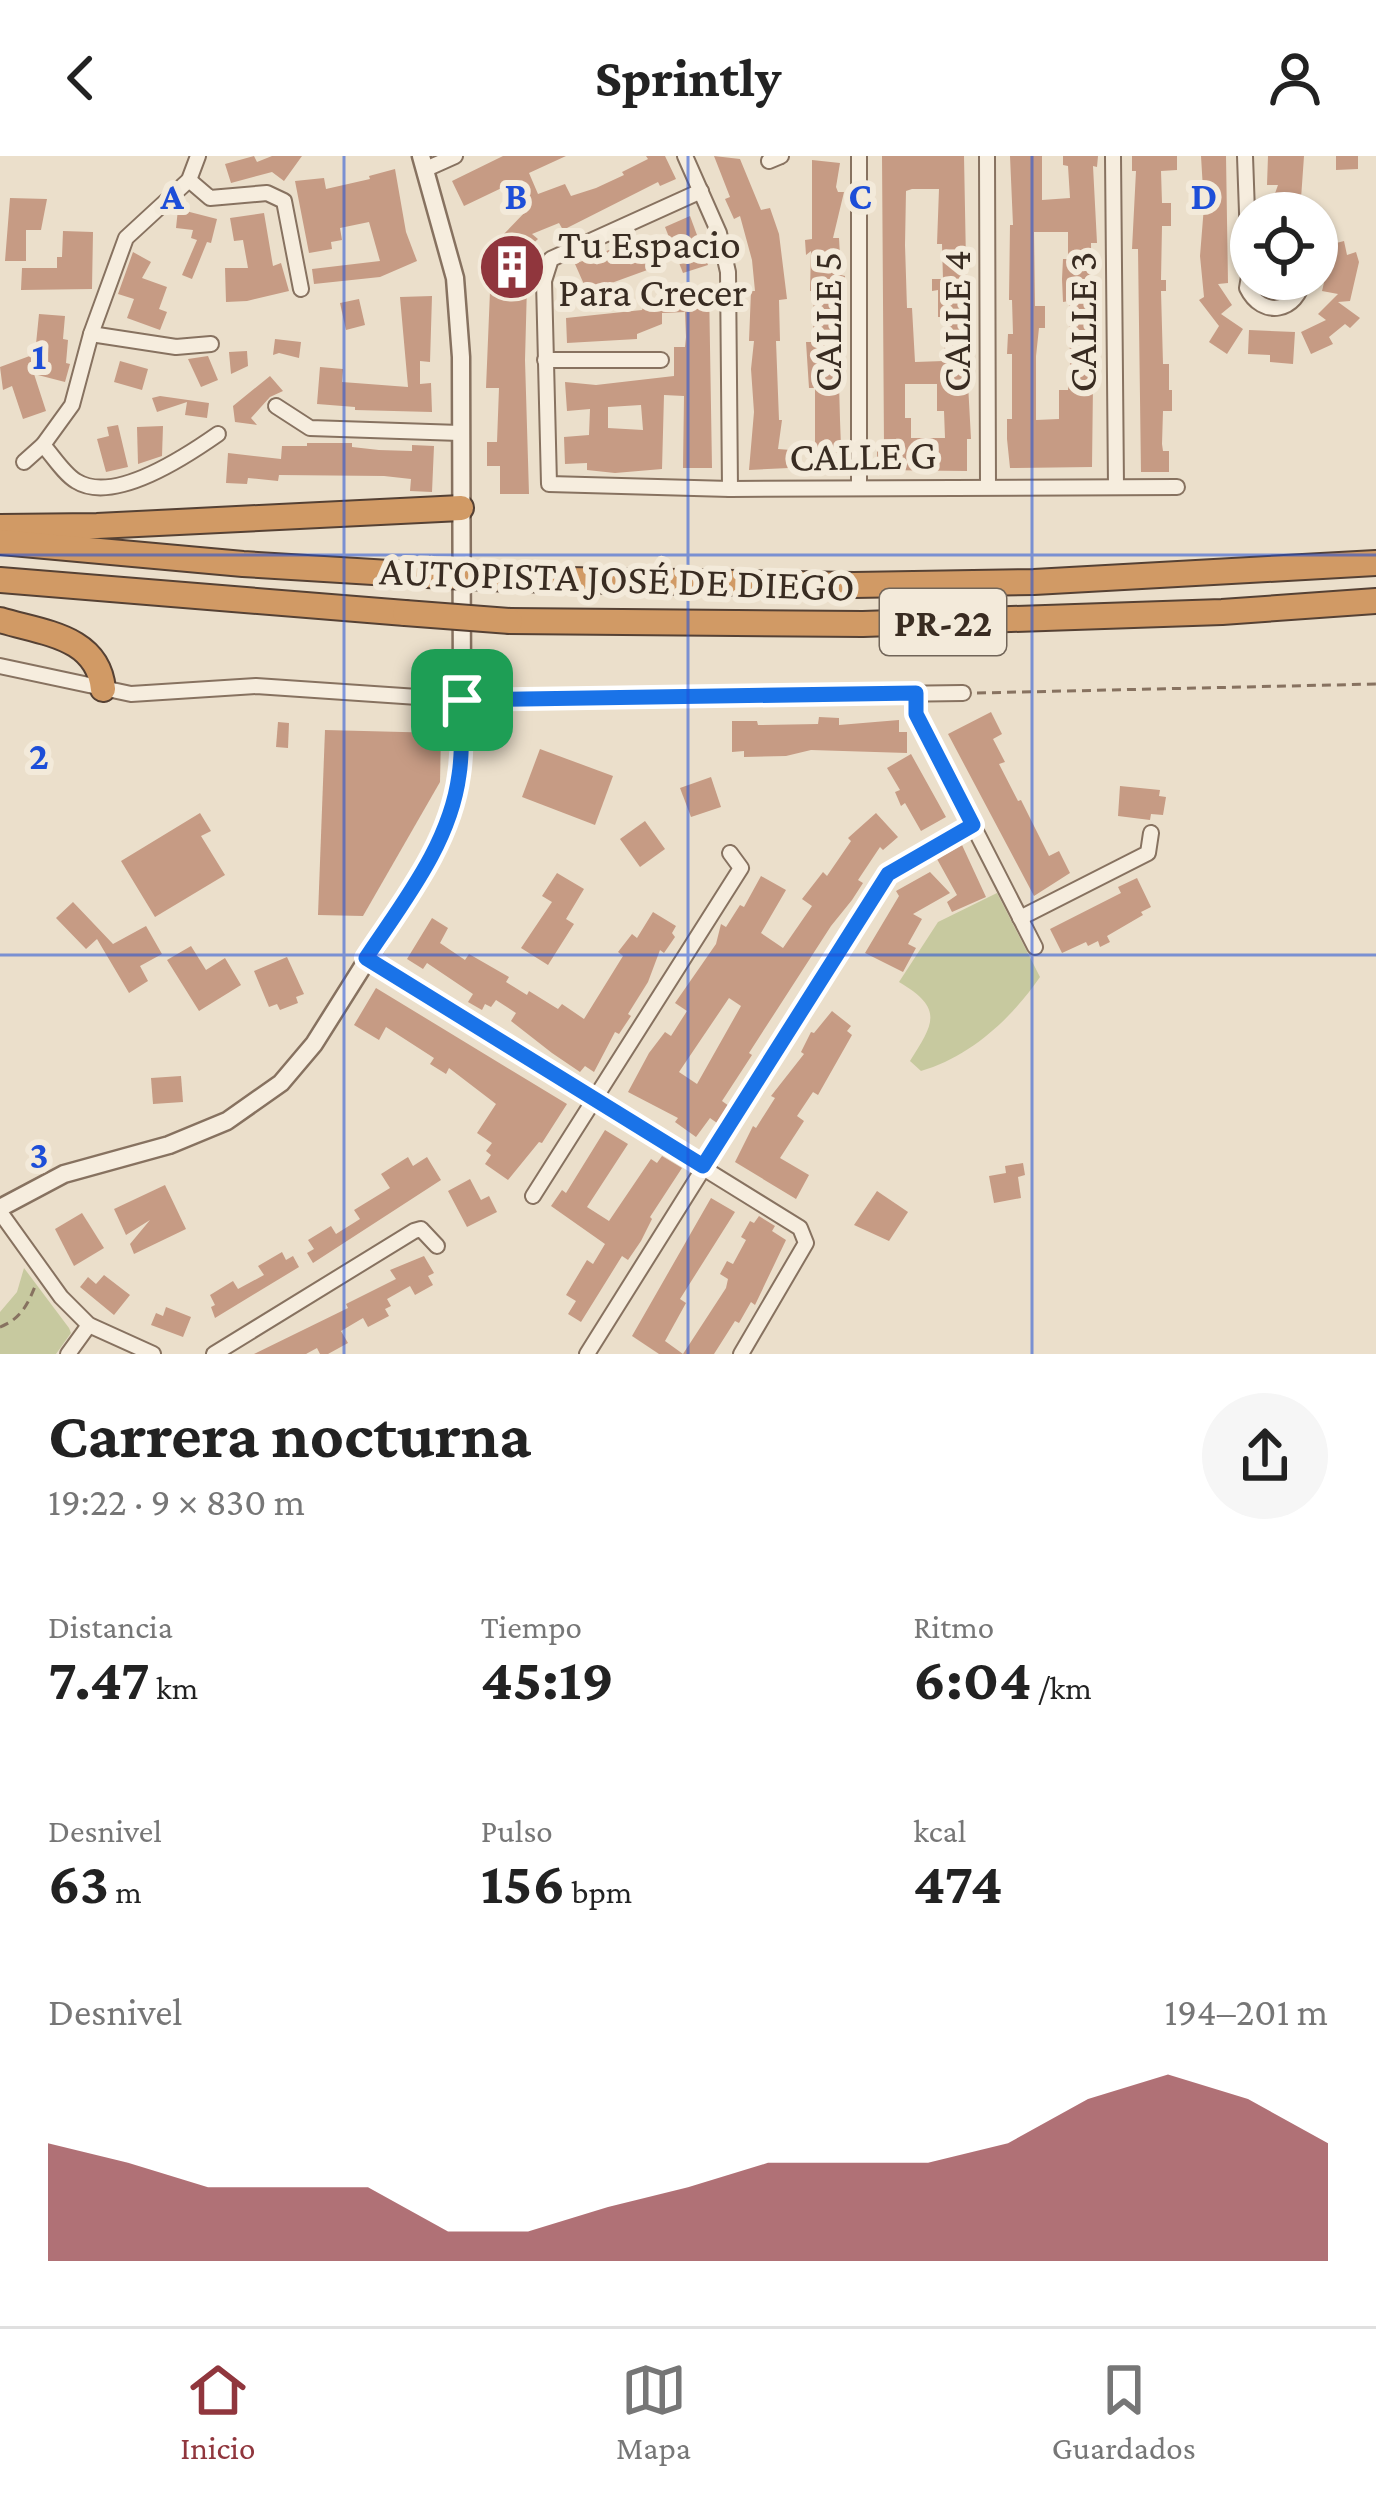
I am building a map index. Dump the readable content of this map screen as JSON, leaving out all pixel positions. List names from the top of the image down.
{
  "streets": {
    "highway": ["AUTOPISTA JOSÉ DE DIEGO", "PR-22"],
    "street": [
      "CALLE 4",
      "CALLE 5",
      "CALLE 3",
      "CALLE G"
    ]
  },
  "crossings": [
    ["CALLE 4", "CALLE G"],
    ["CALLE 5", "CALLE G"],
    ["CALLE 3", "CALLE G"]
  ],
  "places": {
    "building": ["Tu Espacio Para Crecer"]
  },
  "page": {
    "header": "Sprintly",
    "heading": ["Carrera nocturna", "19:22 · 9 × 830 m"],
    "stats": [
      ["Distancia", "7.47 km"],
      ["Tiempo", "45:19"],
      ["Ritmo", "6:04 /km"],
      ["Desnivel", "63 m"],
      ["Pulso", "156 bpm"],
      ["kcal", "474"]
    ],
    "chart": ["Desnivel", "194–201 m"],
    "tabs": ["Inicio", "Mapa", "Guardados"]
  },
  "grid": {
    "columns": [
      "A",
      "B",
      "C",
      "D"
    ],
    "rows": ["1", "2", "3"]
  }
}
